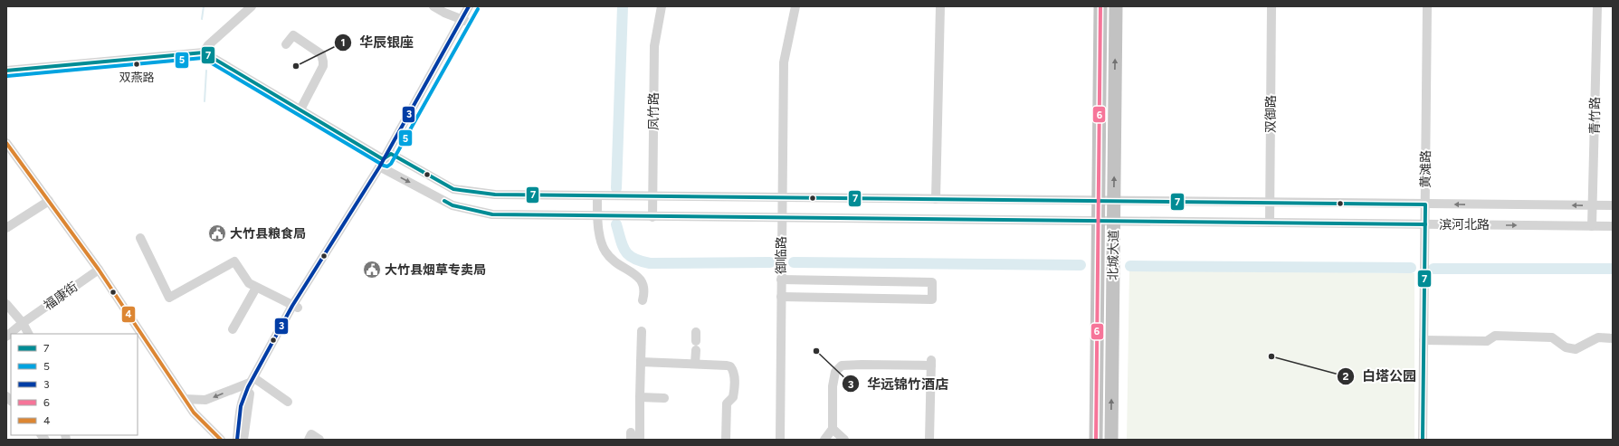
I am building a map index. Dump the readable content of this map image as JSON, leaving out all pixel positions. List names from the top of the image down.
{
  "streets": {
    "highway": ["北城大道"],
    "street": [
      "凤竹路",
      "双御路",
      "青竹路",
      "黄滩路",
      "滨河北路",
      "御临路",
      "福康街"
    ]
  },
  "crossings": [
    ["凤竹路", "滨河北路"],
    ["双御路", "滨河北路"],
    ["青竹路", "滨河北路"],
    ["黄滩路", "滨河北路"],
    ["滨河北路", "御临路"],
    ["滨河北路", "北城大道"]
  ],
  "places": {
    "other": [
      "双燕路",
      "华辰银座",
      "华远锦竹酒店",
      "白塔公园"
    ],
    "public building": ["大竹县粮食局", "大竹县烟草专卖局"]
  },
  "lines": [
    "transit line 3",
    "transit line 6",
    "transit line 5",
    "transit line 7",
    "transit line 4"
  ],
  "legend": [
    "7",
    "5",
    "3",
    "6",
    "4"
  ]
}
